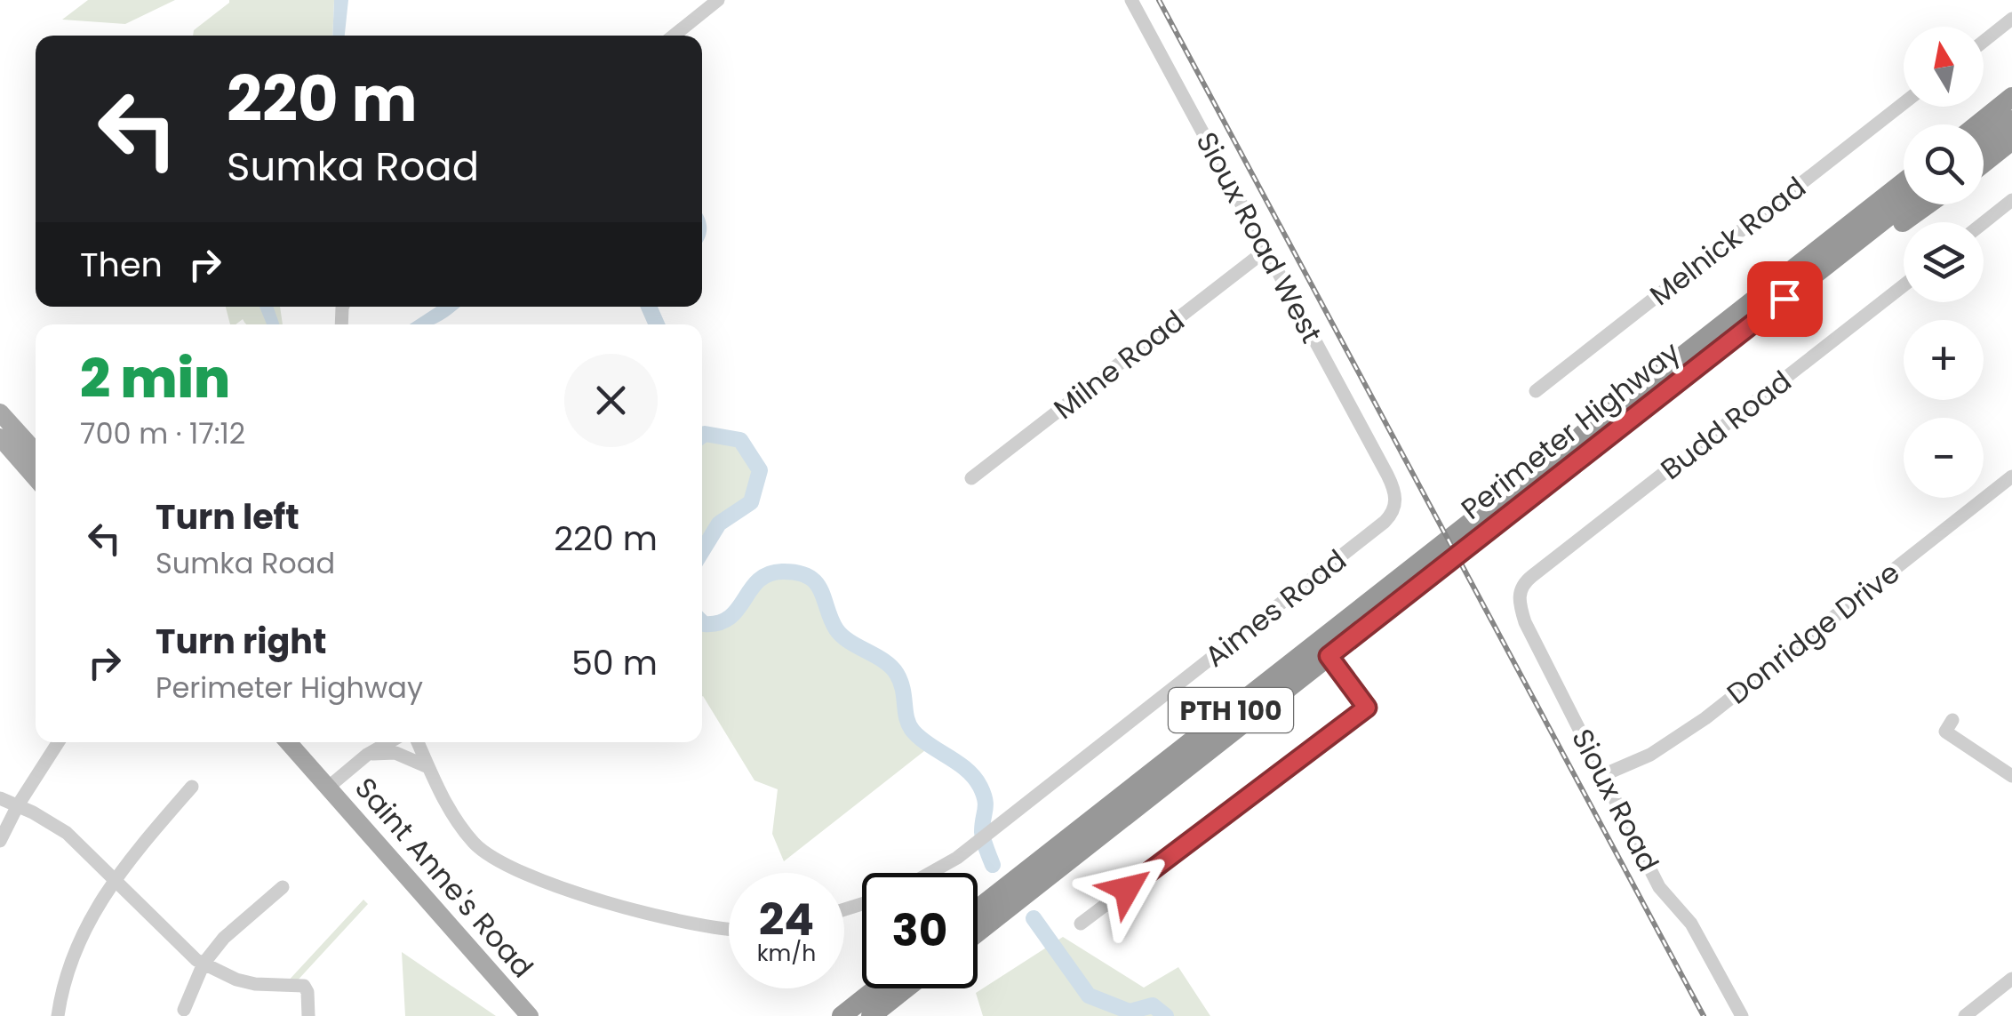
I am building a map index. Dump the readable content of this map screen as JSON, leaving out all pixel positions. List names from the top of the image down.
{
  "streets": {
    "highway": ["Perimeter Highway", "PTH 100"],
    "main road": ["Saint Anne's Road"],
    "street": [
      "Sioux Road West",
      "Melnick Road",
      "Milne Road",
      "Budd Road",
      "Aimes Road",
      "Donridge Drive",
      "Sioux Road"
    ]
  },
  "crossings": [
    ["Sioux Road West", "Milne Road"],
    ["Sioux Road West", "Aimes Road"],
    ["Budd Road", "Sioux Road"],
    ["Donridge Drive", "Sioux Road"]
  ],
  "north": "top",
  "page": {
    "map_buttons": ["+", "−"],
    "turn": ["220 m", "Sumka Road"],
    "then": "Then",
    "heading": ["2 min", "700 m · 17:12"],
    "list": [
      {
        "name": "Turn left",
        "note": "Sumka Road",
        "value": "220 m"
      },
      {
        "name": "Turn right",
        "note": "Perimeter Highway",
        "value": "50 m"
      }
    ],
    "speed": "24 km/h",
    "limit": "30"
  }
}
